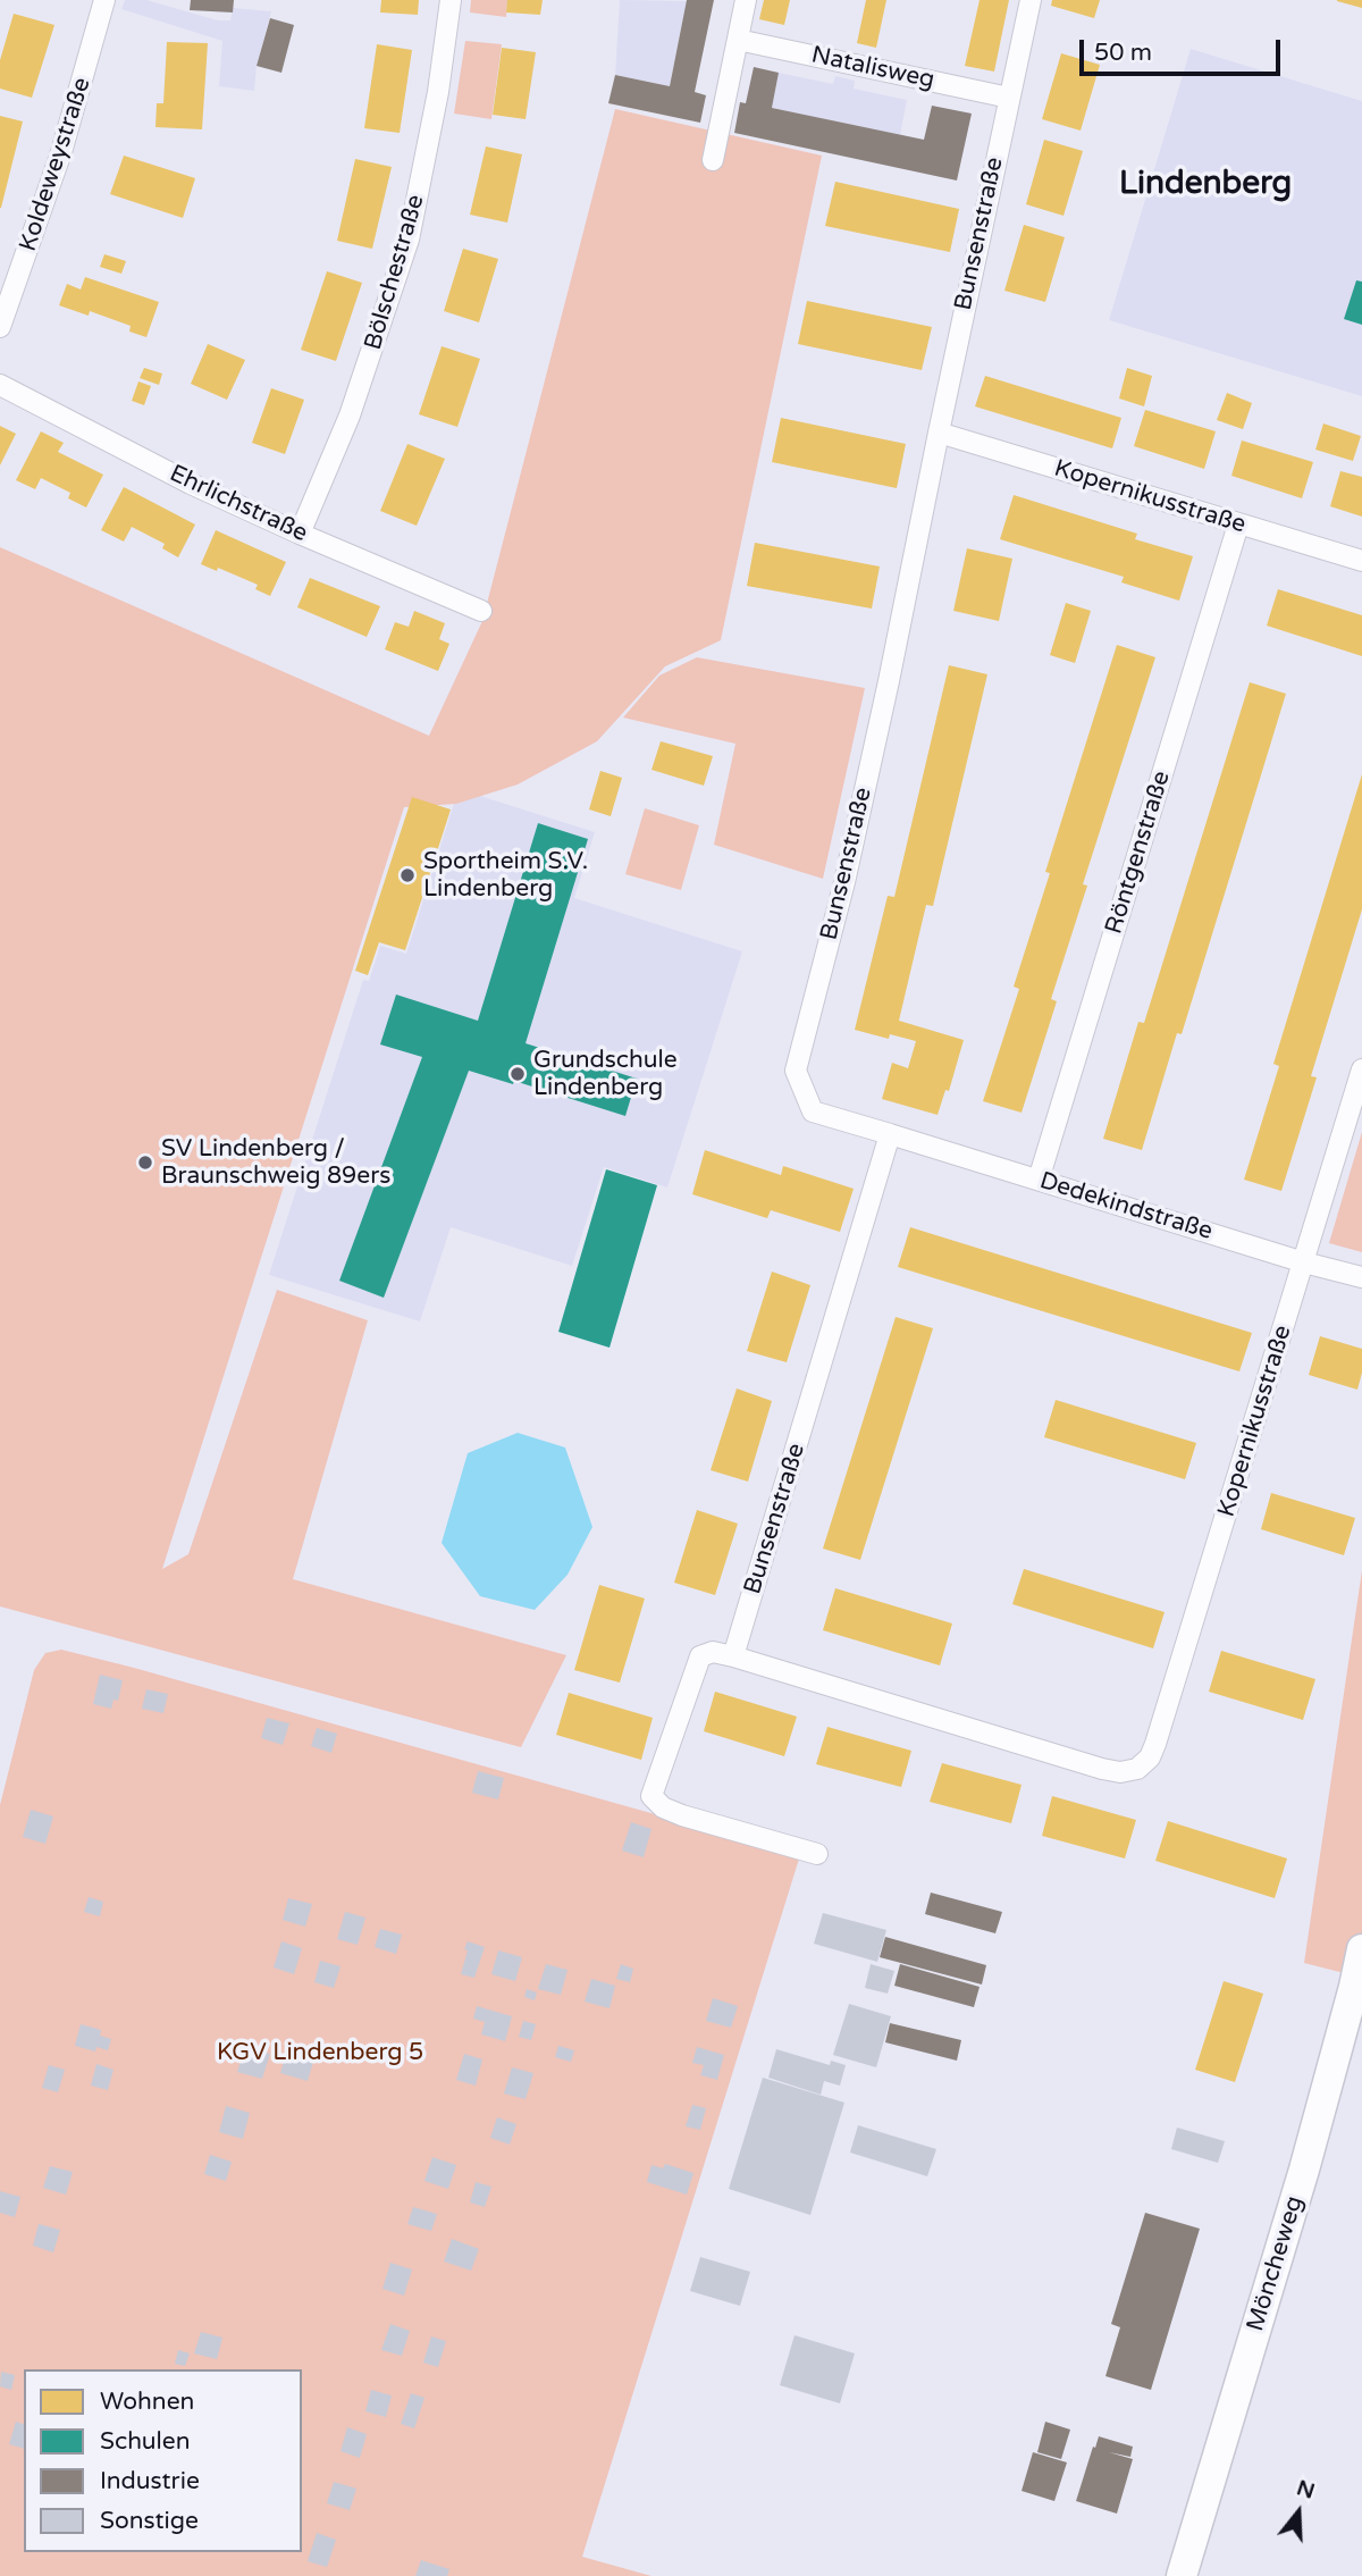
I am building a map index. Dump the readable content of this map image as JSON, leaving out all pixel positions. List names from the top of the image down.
{
  "streets": {
    "main road": ["Möncheweg"],
    "street": [
      "Natalisweg",
      "Koldeweystraße",
      "Bunsenstraße",
      "Bölschestraße",
      "Kopernikusstraße",
      "Ehrlichstraße",
      "Röntgenstraße",
      "Dedekindstraße"
    ]
  },
  "crossings": [
    ["Natalisweg", "Bunsenstraße"],
    ["Bunsenstraße", "Kopernikusstraße"],
    ["Bunsenstraße", "Dedekindstraße"],
    ["Bölschestraße", "Ehrlichstraße"],
    ["Kopernikusstraße", "Röntgenstraße"],
    ["Kopernikusstraße", "Dedekindstraße"],
    ["Röntgenstraße", "Dedekindstraße"]
  ],
  "districts": ["Lindenberg"],
  "parks": ["KGV Lindenberg 5"],
  "places": ["Sportheim S.V. Lindenberg", "Grundschule Lindenberg", "SV Lindenberg / Braunschweig 89ers"],
  "legend": [
    "Wohnen",
    "Schulen",
    "Industrie",
    "Sonstige"
  ],
  "scale_bar": "50 m",
  "north": "top"
}
